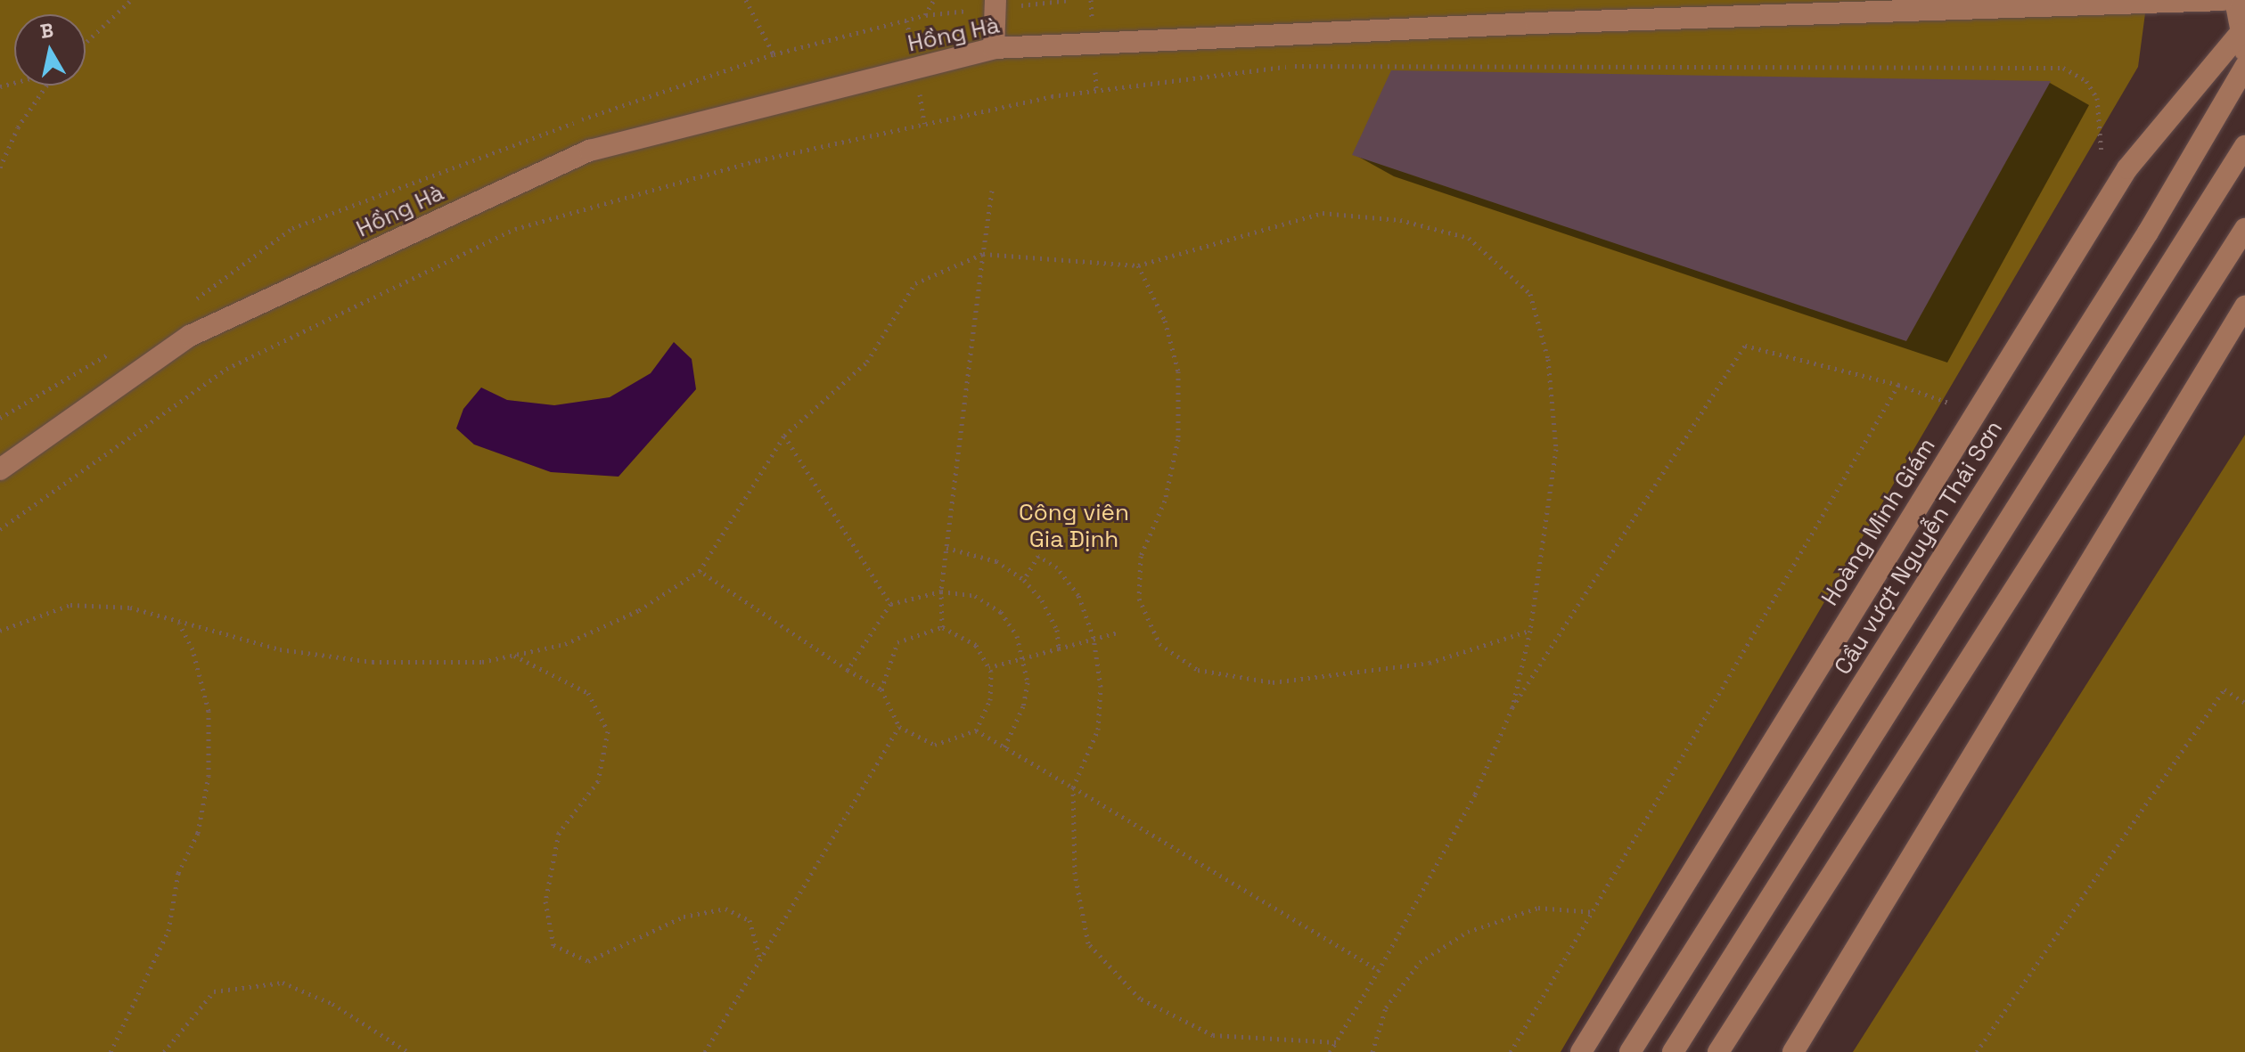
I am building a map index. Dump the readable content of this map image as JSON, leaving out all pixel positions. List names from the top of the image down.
{
  "streets": {
    "main road": ["Hồng Hà", "Hoàng Minh Giám", "Cầu vượt Nguyễn Thái Sơn"]
  },
  "parks": ["Công viên Gia Định"],
  "north": "top"
}
